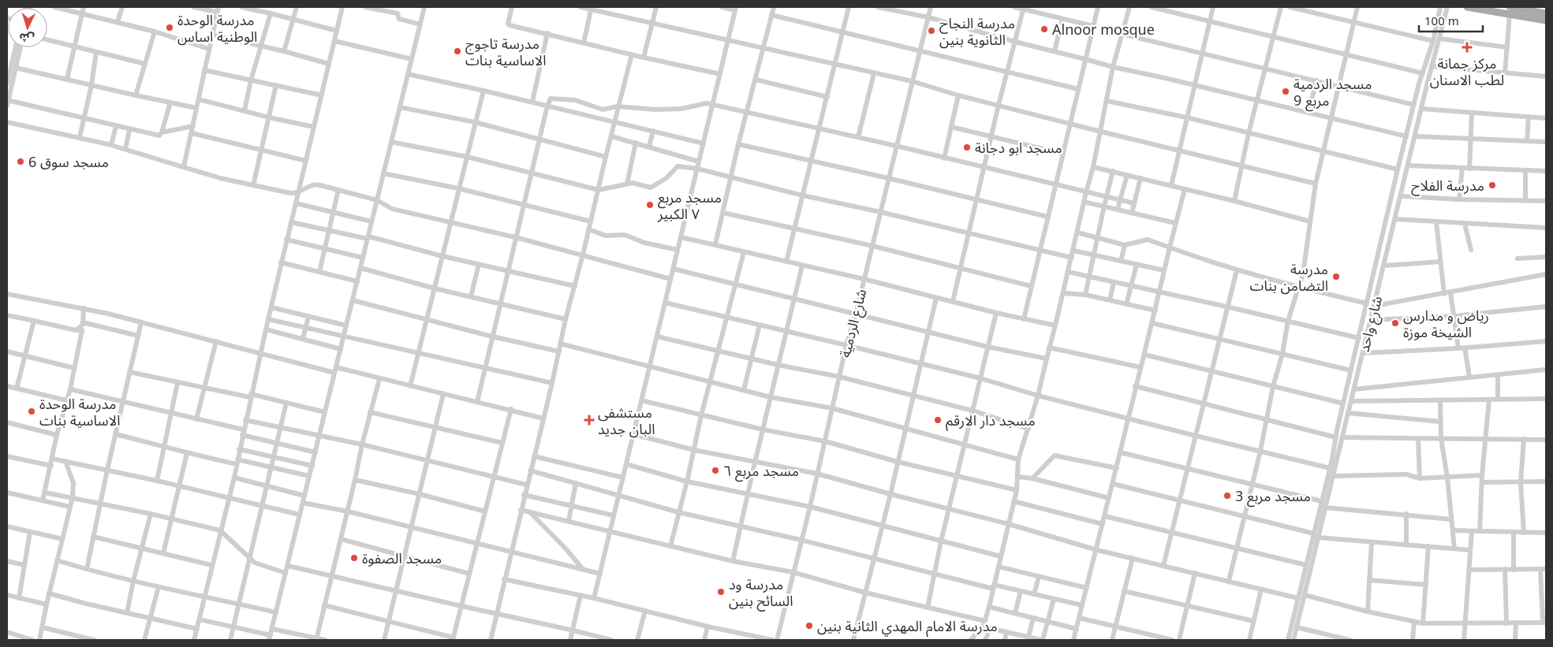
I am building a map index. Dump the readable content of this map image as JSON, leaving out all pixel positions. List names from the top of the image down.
{
  "streets": {
    "street": ["شارع الردمية", "شارع واحد"]
  },
  "places": {
    "other": [
      "مدرسة الوحدة الوطنية اساس",
      "Alnoor mosque",
      "مدرسة النجاح الثانوية بنين",
      "مدرسة تاجوج الاساسية بنات",
      "مسجد الردمية مربع 9",
      "مسجد ابو دجانة",
      "مسجد سوق 6",
      "مدرسة الفلاح",
      "مسجد مربع ٧ الكبير",
      "مدرسة التضامن بنات",
      "رياض و مدارس الشيخة موزة",
      "مدرسة الوحدة الاساسية بنات",
      "مسجد دار الارقم",
      "مسجد مربع ٦",
      "مسجد مربع 3",
      "مسجد الصفوة",
      "مدرسة ود السائح بنين",
      "مدرسة الامام المهدي الثانية بنين"
    ],
    "health": ["مركز جمانة لطب الاسنان", "مستشفى البان جديد"]
  },
  "scale_bar": "100 m",
  "north": "bottom"
}
